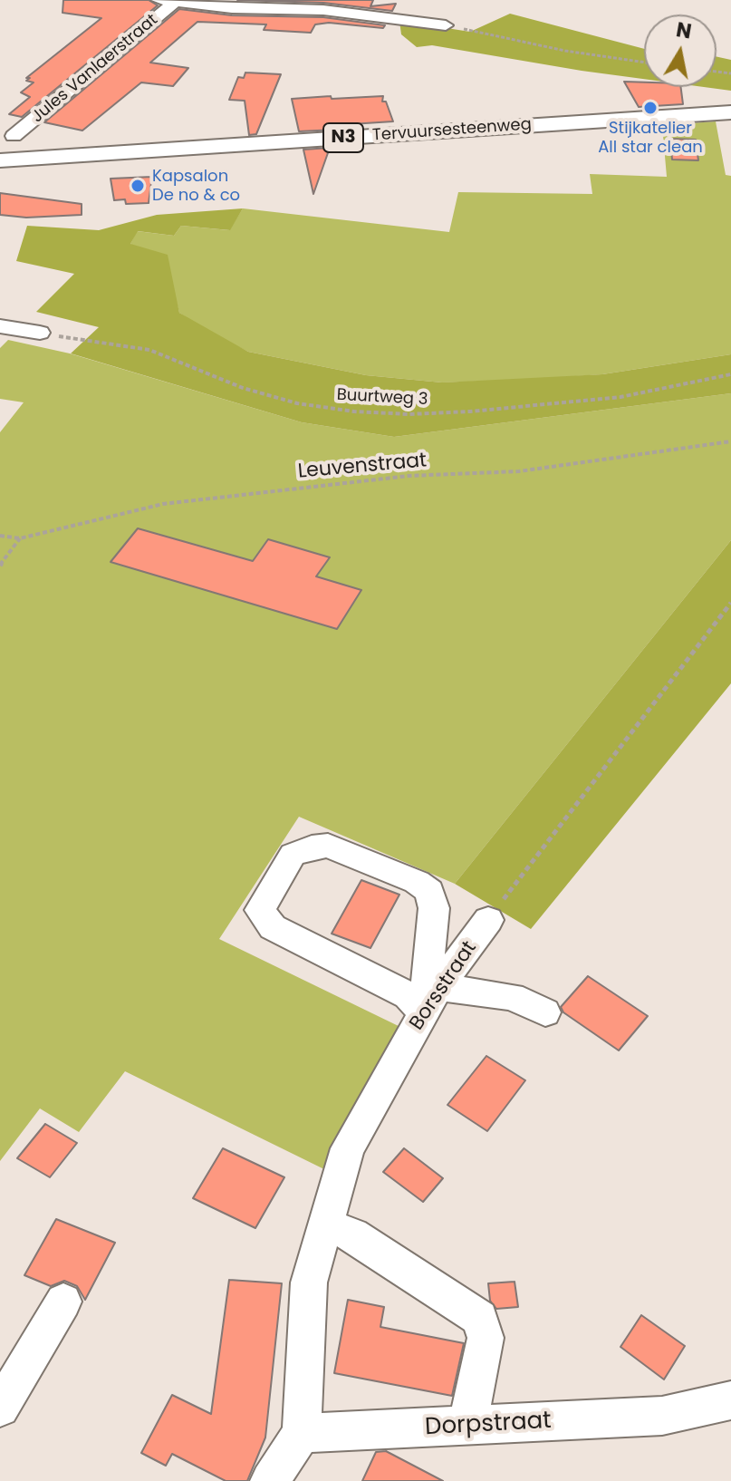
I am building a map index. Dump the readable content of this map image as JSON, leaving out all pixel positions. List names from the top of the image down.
{
  "streets": {
    "main road": ["Tervuursesteenweg", "N3"],
    "street": ["Jules Vanlaerstraat", "Borsstraat", "Dorpstraat"],
    "path": ["Buurtweg 3", "Leuvenstraat"]
  },
  "crossings": [
    ["Borsstraat", "Dorpstraat"]
  ],
  "places": ["Stijkatelier All star clean", "Kapsalon De no & co"],
  "north": "top"
}
